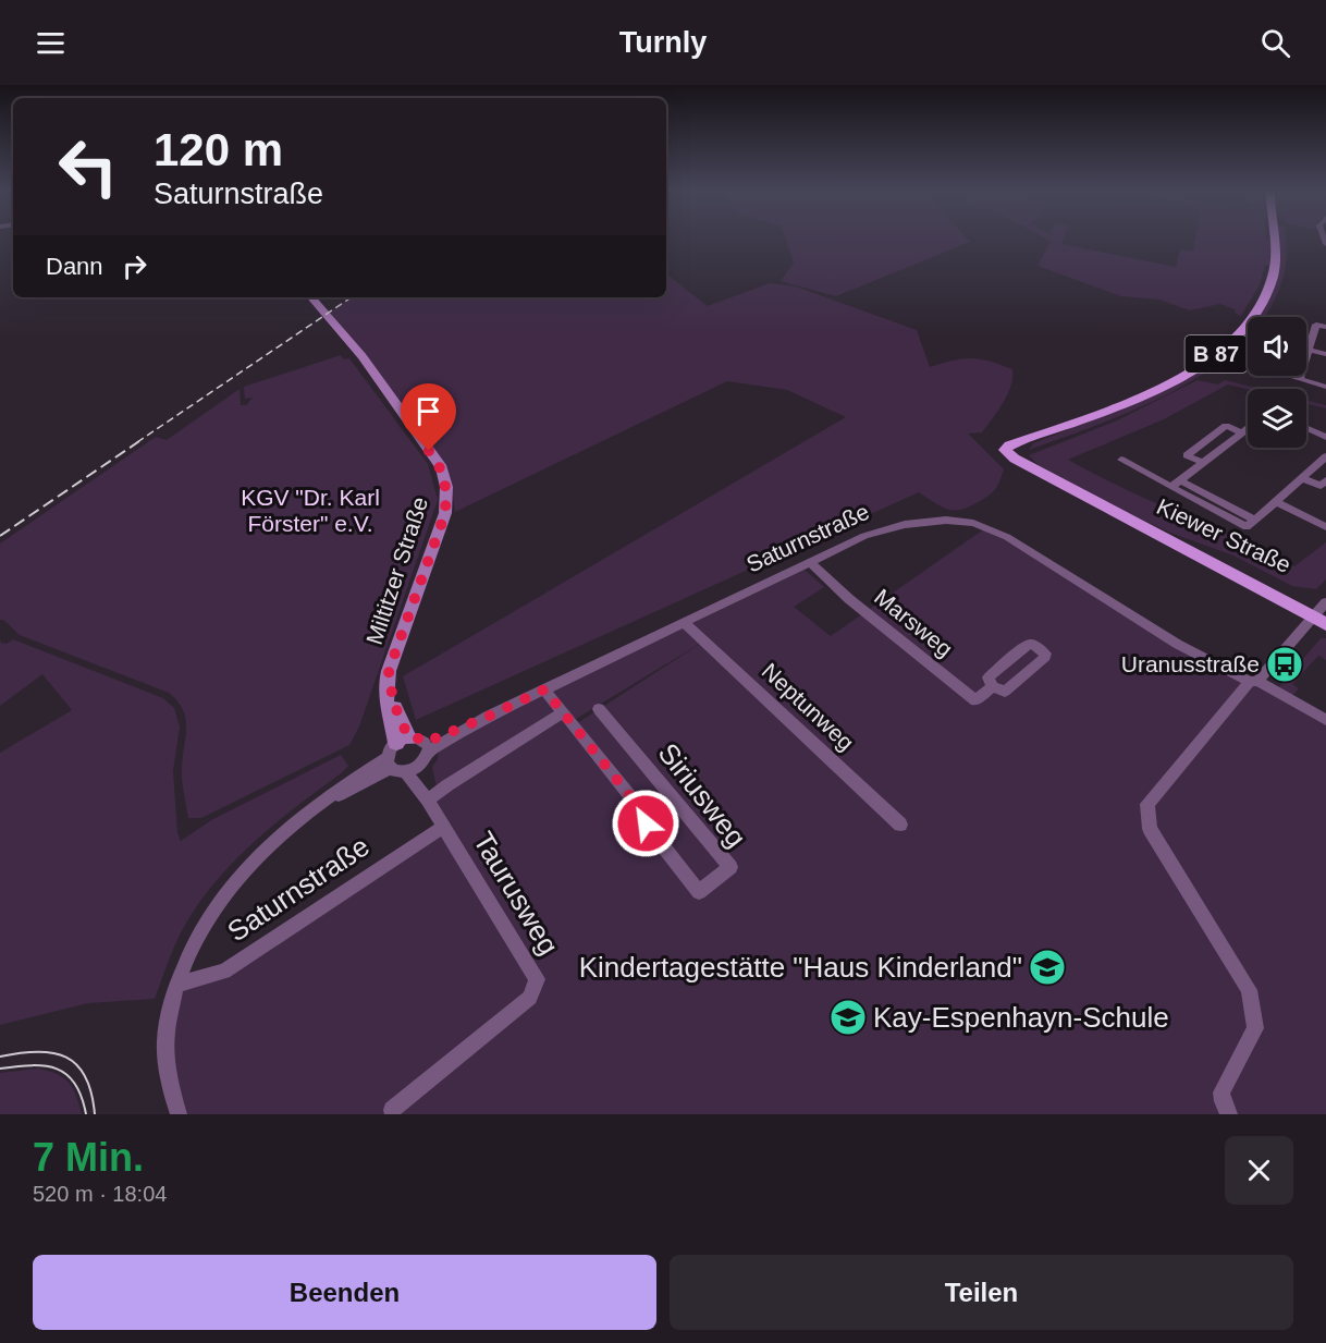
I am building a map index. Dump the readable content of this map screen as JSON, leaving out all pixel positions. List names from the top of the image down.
{
  "streets": {
    "main road": ["B 87", "Kiewer Straße"],
    "street": [
      "Saturnstraße",
      "Miltitzer Straße",
      "Marsweg",
      "Neptunweg",
      "Siriusweg",
      "Taurusweg"
    ]
  },
  "crossings": [
    ["Saturnstraße", "Miltitzer Straße"],
    ["Saturnstraße", "Marsweg"],
    ["Saturnstraße", "Neptunweg"],
    ["Saturnstraße", "Siriusweg"],
    ["Saturnstraße", "Taurusweg"]
  ],
  "parks": ["KGV \"Dr. Karl Förster\" e.V."],
  "places": {
    "bus stop": ["Uranusstraße"],
    "school or university": ["Kindertagestätte \"Haus Kinderland\"", "Kay-Espenhayn-Schule"]
  },
  "page": {
    "header": "Turnly",
    "turn": ["120 m", "Saturnstraße"],
    "then": "Dann",
    "heading": ["7 Min.", "520 m · 18:04"],
    "buttons": ["Beenden", "Teilen"]
  }
}
